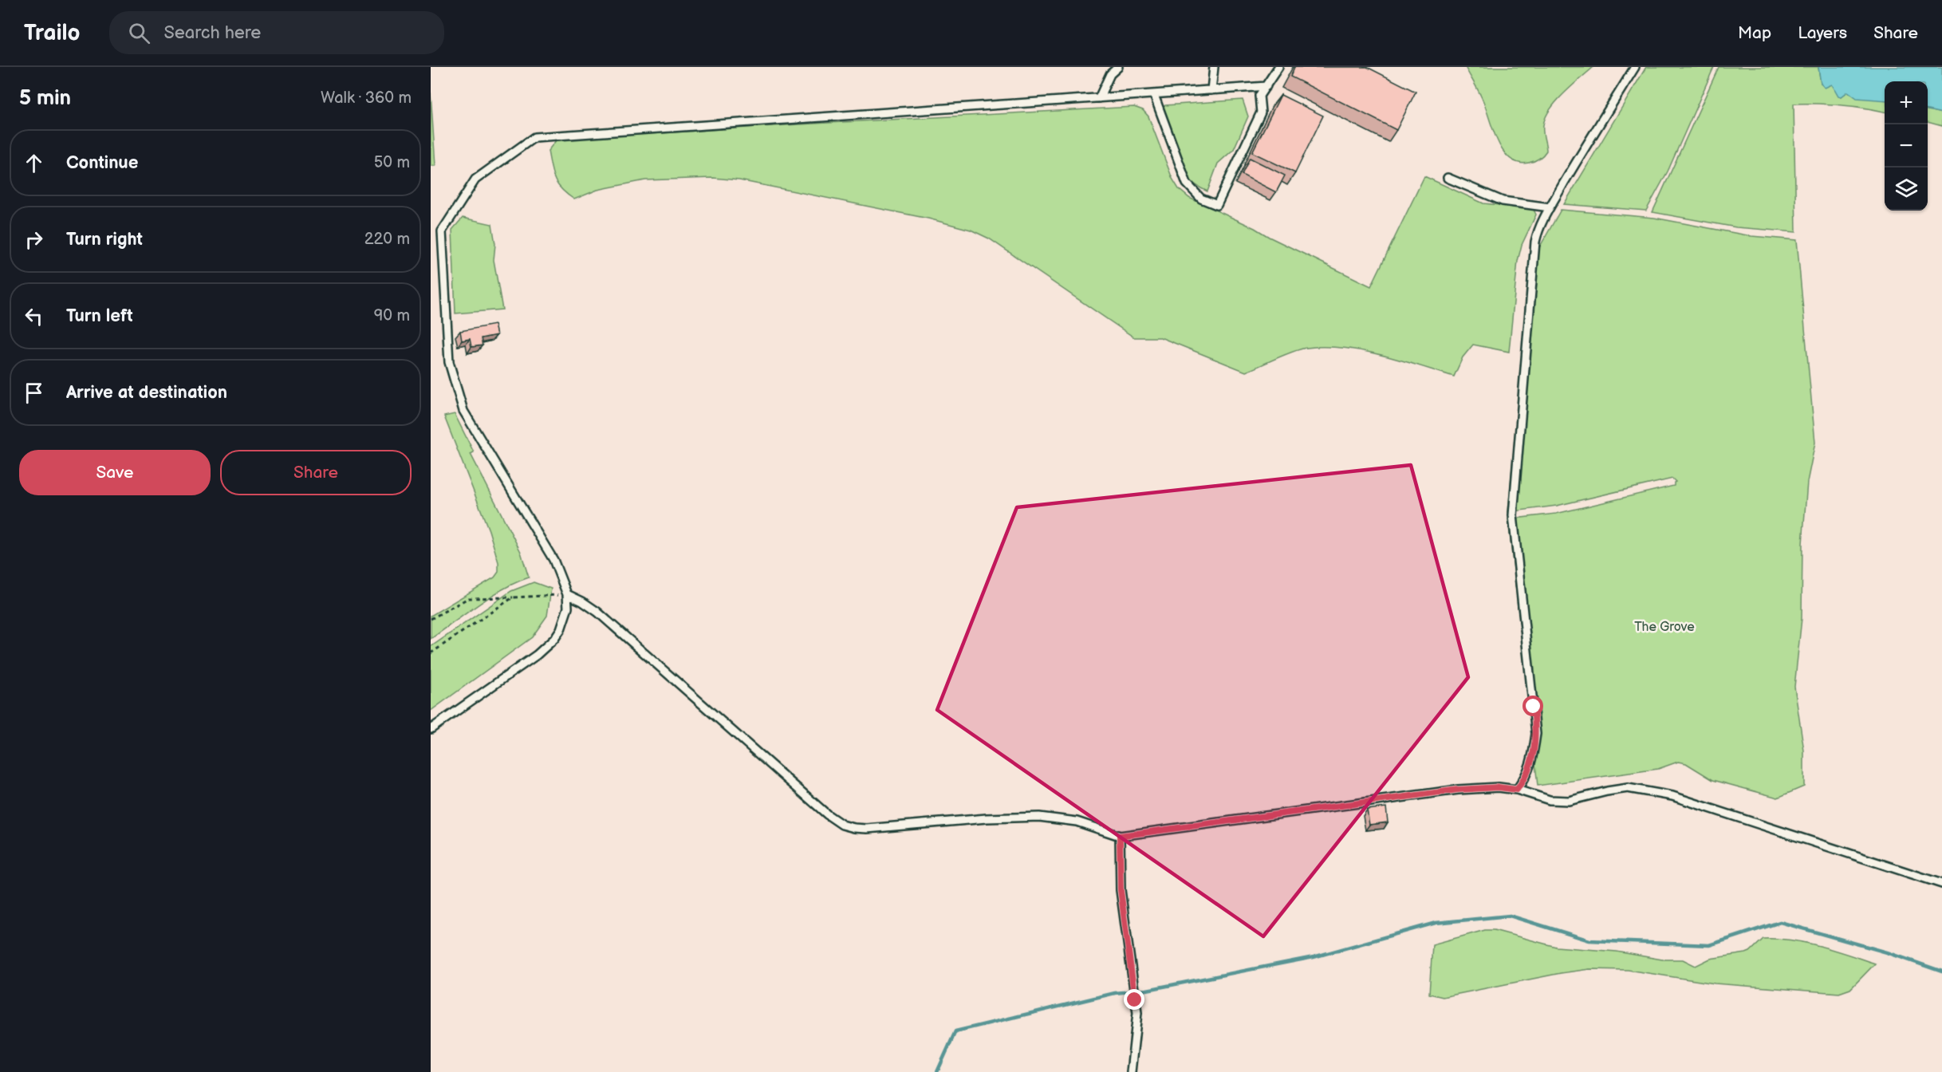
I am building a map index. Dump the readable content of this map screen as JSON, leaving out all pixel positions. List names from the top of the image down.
{
  "parks": ["The Grove"],
  "page": {
    "header": "Trailo",
    "search": "Search here",
    "nav": ["Map", "Layers", "Share"],
    "heading": ["5 min", "Walk · 360 m"],
    "map_buttons": ["+", "−"],
    "list": [
      ["Continue", "50 m"],
      ["Turn right", "220 m"],
      ["Turn left", "90 m"],
      "Arrive at destination"
    ],
    "buttons": ["Save", "Share"]
  }
}
